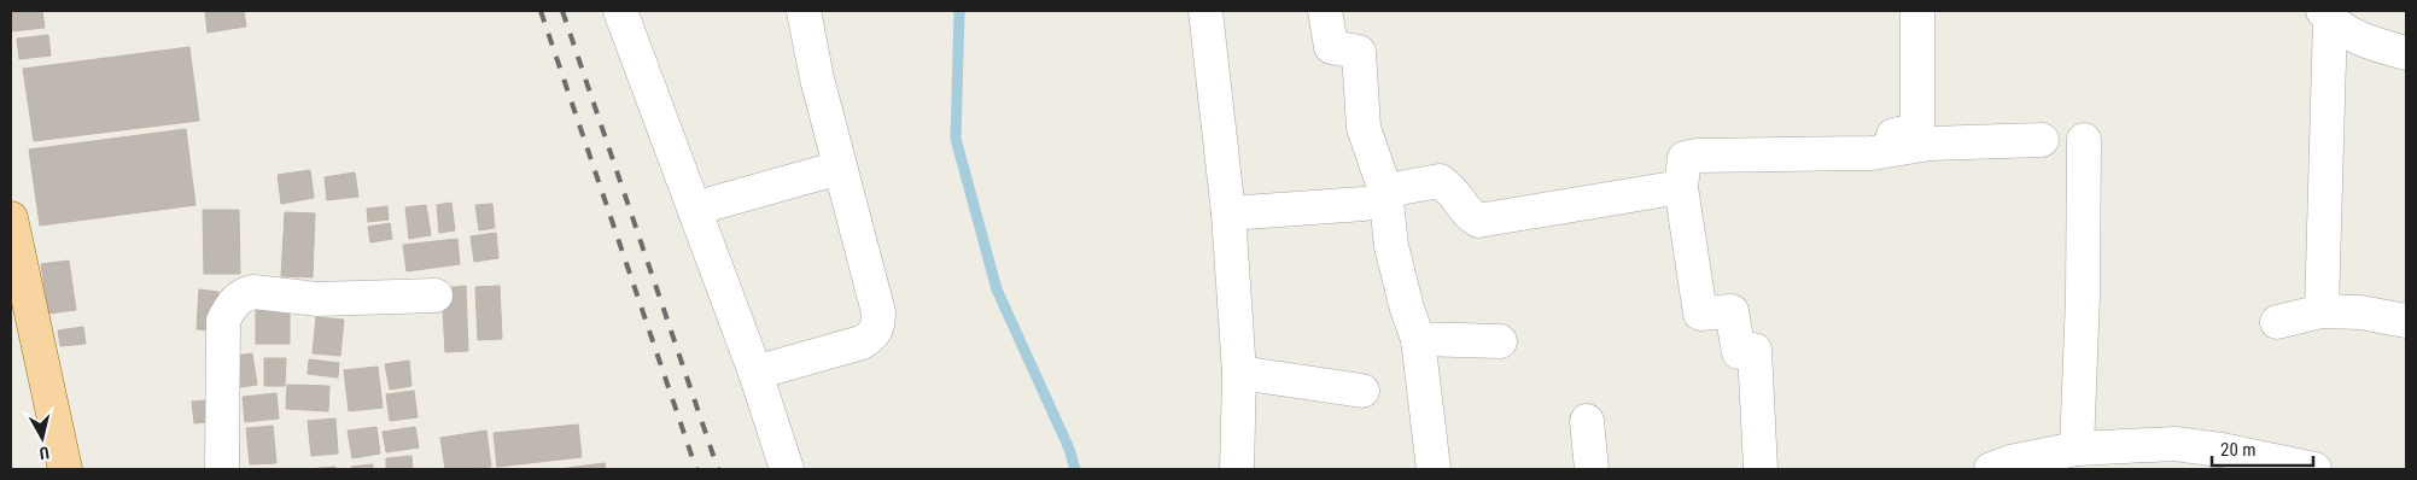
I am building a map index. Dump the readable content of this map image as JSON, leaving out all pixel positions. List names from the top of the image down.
{
  "scale_bar": "20 m",
  "north": "bottom"
}
